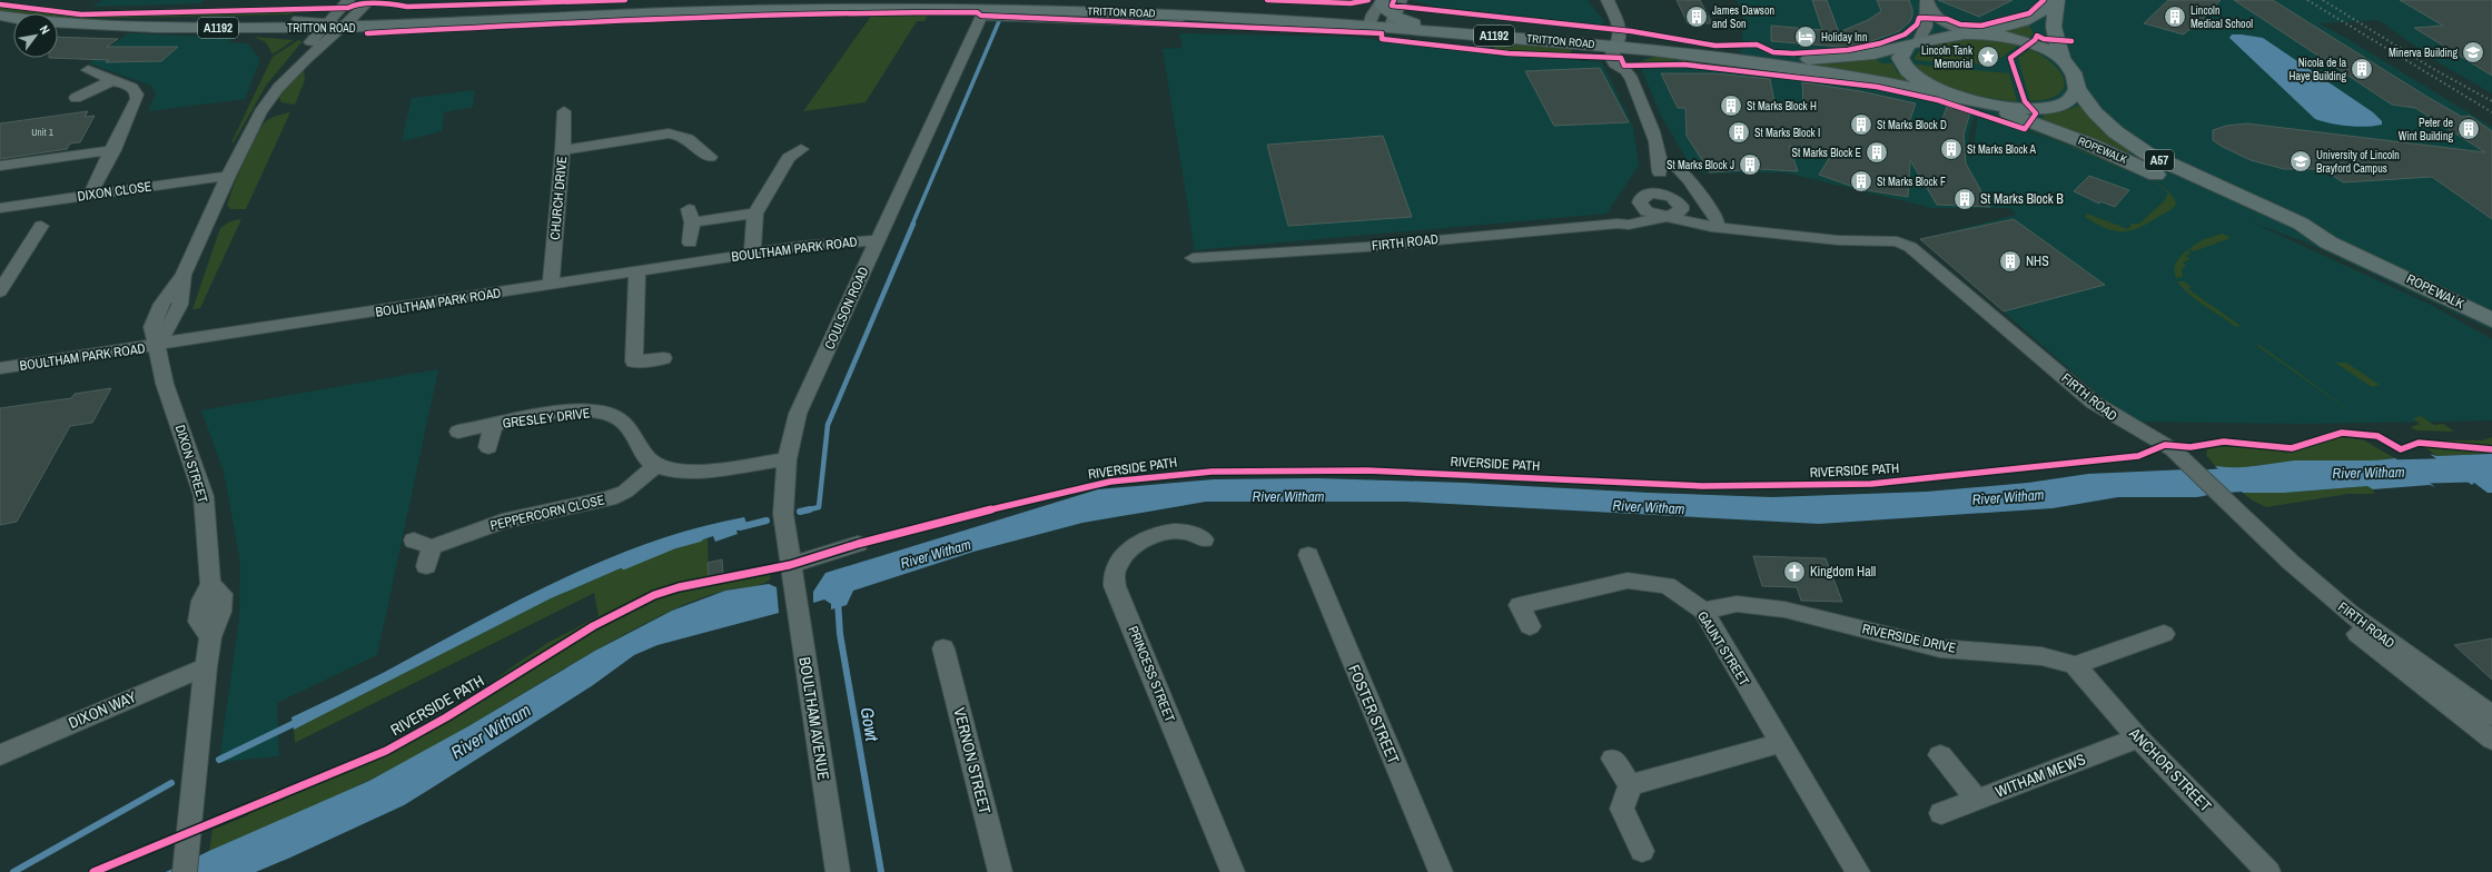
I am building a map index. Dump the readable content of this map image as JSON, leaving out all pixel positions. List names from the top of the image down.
{
  "streets": {
    "main road": [
      "TRITTON ROAD",
      "A1192",
      "ROPEWALK",
      "A57"
    ],
    "street": [
      "DIXON CLOSE",
      "CHURCH DRIVE",
      "FIRTH ROAD",
      "BOULTHAM PARK ROAD",
      "COULSON ROAD",
      "GRESLEY DRIVE",
      "DIXON STREET",
      "PEPPERCORN CLOSE",
      "RIVERSIDE DRIVE",
      "GAUNT STREET",
      "PRINCESS STREET",
      "DIXON WAY",
      "FOSTER STREET",
      "BOULTHAM AVENUE",
      "VERNON STREET",
      "ANCHOR STREET",
      "WITHAM MEWS"
    ],
    "cycle path": ["RIVERSIDE PATH"]
  },
  "crossings": [
    ["TRITTON ROAD", "ROPEWALK"],
    ["CHURCH DRIVE", "BOULTHAM PARK ROAD"],
    ["BOULTHAM PARK ROAD", "COULSON ROAD"],
    ["BOULTHAM PARK ROAD", "DIXON STREET"],
    ["COULSON ROAD", "BOULTHAM AVENUE"],
    ["GRESLEY DRIVE", "PEPPERCORN CLOSE"],
    ["DIXON STREET", "DIXON WAY"],
    ["RIVERSIDE DRIVE", "GAUNT STREET"],
    ["RIVERSIDE DRIVE", "ANCHOR STREET"],
    ["ANCHOR STREET", "WITHAM MEWS"]
  ],
  "water": ["River Witham", "Gowt"],
  "places": {
    "building": [
      "James Dawson and Son",
      "Lincoln Medical School",
      "Nicola de la Haye Building",
      "St Marks Block H",
      "St Marks Block D",
      "Peter de Wint Building",
      "St Marks Block I",
      "St Marks Block A",
      "St Marks Block E",
      "St Marks Block J",
      "St Marks Block F",
      "St Marks Block B",
      "NHS"
    ],
    "hotel": ["Holiday Inn"],
    "school or university": ["Minerva Building", "University of Lincoln Brayford Campus"],
    "place": ["Lincoln Tank Memorial"],
    "church": ["Kingdom Hall"]
  },
  "house_numbers": ["Unit 1"],
  "north": "top right"
}
